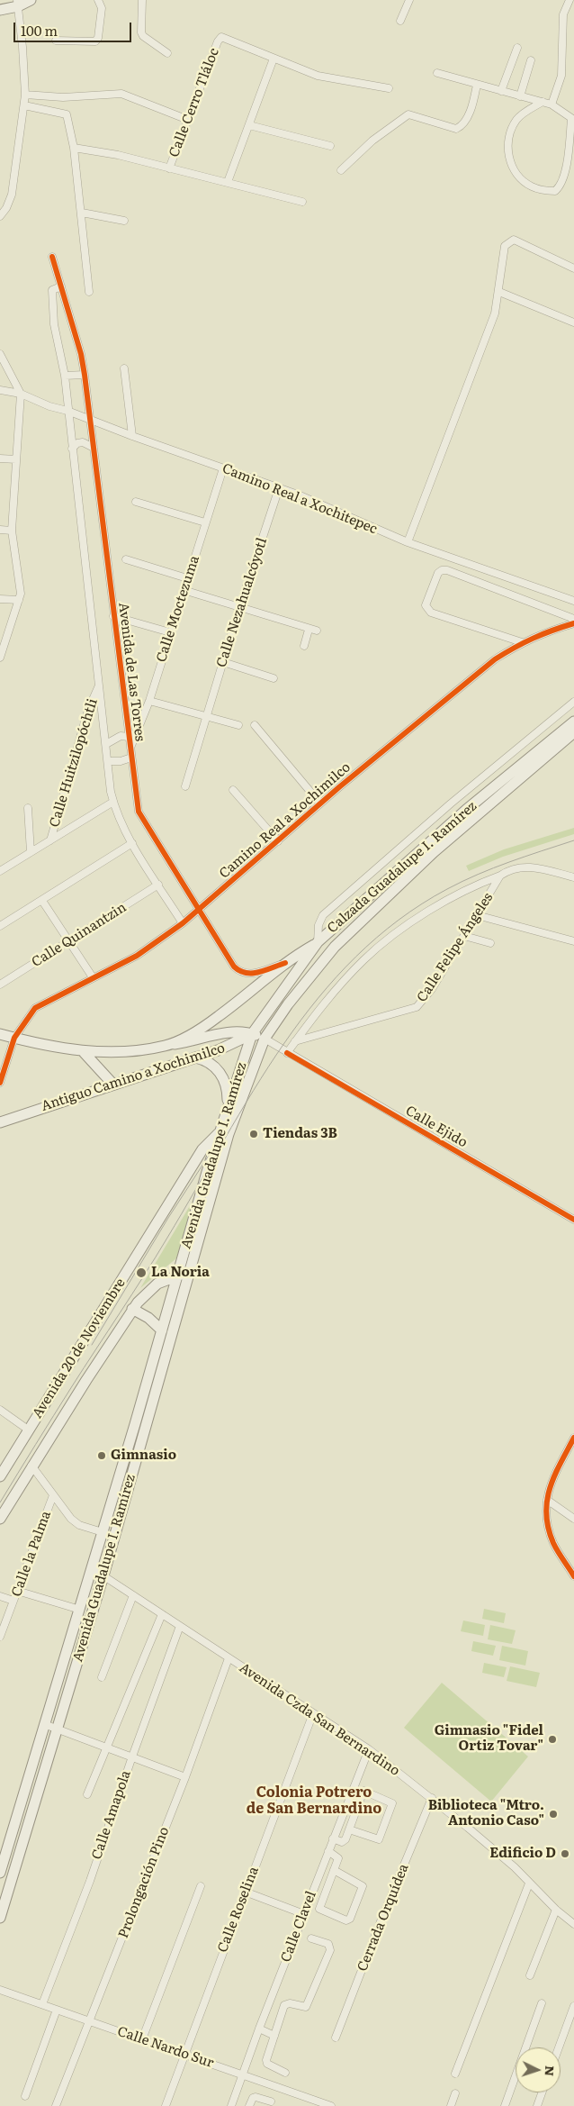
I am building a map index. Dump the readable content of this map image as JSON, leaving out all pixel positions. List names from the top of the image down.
{
  "streets": {
    "main road": [
      "Calzada Guadalupe I. Ramírez",
      "Antiguo Camino a Xochimilco",
      "Avenida Guadalupe I. Ramírez",
      "Avenida 20 de Noviembre"
    ],
    "street": [
      "Calle Cerro Tláloc",
      "Camino Real a Xochitepec",
      "Calle Nezahualcóyotl",
      "Calle Moctezuma",
      "Avenida de Las Torres",
      "Calle Huitzilopóchtli",
      "Camino Real a Xochimilco",
      "Calle Quinantzin",
      "Calle Felipe Ángeles",
      "Calle Ejido",
      "Calle la Palma",
      "Avenida Czda San Bernardino",
      "Calle Amapola",
      "Prolongación Pino",
      "Calle Roselina",
      "Cerrada Orquídea",
      "Calle Clavel",
      "Calle Nardo Sur"
    ]
  },
  "crossings": [
    ["Camino Real a Xochitepec", "Calle Nezahualcóyotl"],
    ["Camino Real a Xochitepec", "Calle Moctezuma"],
    ["Camino Real a Xochitepec", "Avenida de Las Torres"],
    ["Calle Moctezuma", "Avenida de Las Torres"],
    ["Avenida de Las Torres", "Camino Real a Xochimilco"],
    ["Calzada Guadalupe I. Ramírez", "Antiguo Camino a Xochimilco"],
    ["Calzada Guadalupe I. Ramírez", "Calle Ejido"],
    ["Calzada Guadalupe I. Ramírez", "Avenida Guadalupe I. Ramírez"],
    ["Antiguo Camino a Xochimilco", "Avenida Guadalupe I. Ramírez"],
    ["Calle Ejido", "Avenida Guadalupe I. Ramírez"],
    ["Avenida Guadalupe I. Ramírez", "Avenida 20 de Noviembre"],
    ["Avenida Guadalupe I. Ramírez", "Avenida Czda San Bernardino"],
    ["Avenida Czda San Bernardino", "Calle Amapola"],
    ["Avenida Czda San Bernardino", "Prolongación Pino"],
    ["Avenida Czda San Bernardino", "Calle Roselina"],
    ["Avenida Czda San Bernardino", "Cerrada Orquídea"],
    ["Avenida Czda San Bernardino", "Calle Clavel"],
    ["Calle Amapola", "Calle Nardo Sur"],
    ["Prolongación Pino", "Calle Nardo Sur"],
    ["Calle Roselina", "Calle Nardo Sur"],
    ["Calle Clavel", "Calle Nardo Sur"]
  ],
  "districts": ["Colonia Potrero de San Bernardino"],
  "places": [
    "Tiendas 3B",
    "La Noria",
    "Gimnasio",
    "Gimnasio \"Fidel Ortiz Tovar\"",
    "Biblioteca \"Mtro. Antonio Caso\"",
    "Edificio D"
  ],
  "scale_bar": "100 m",
  "north": "right"
}
